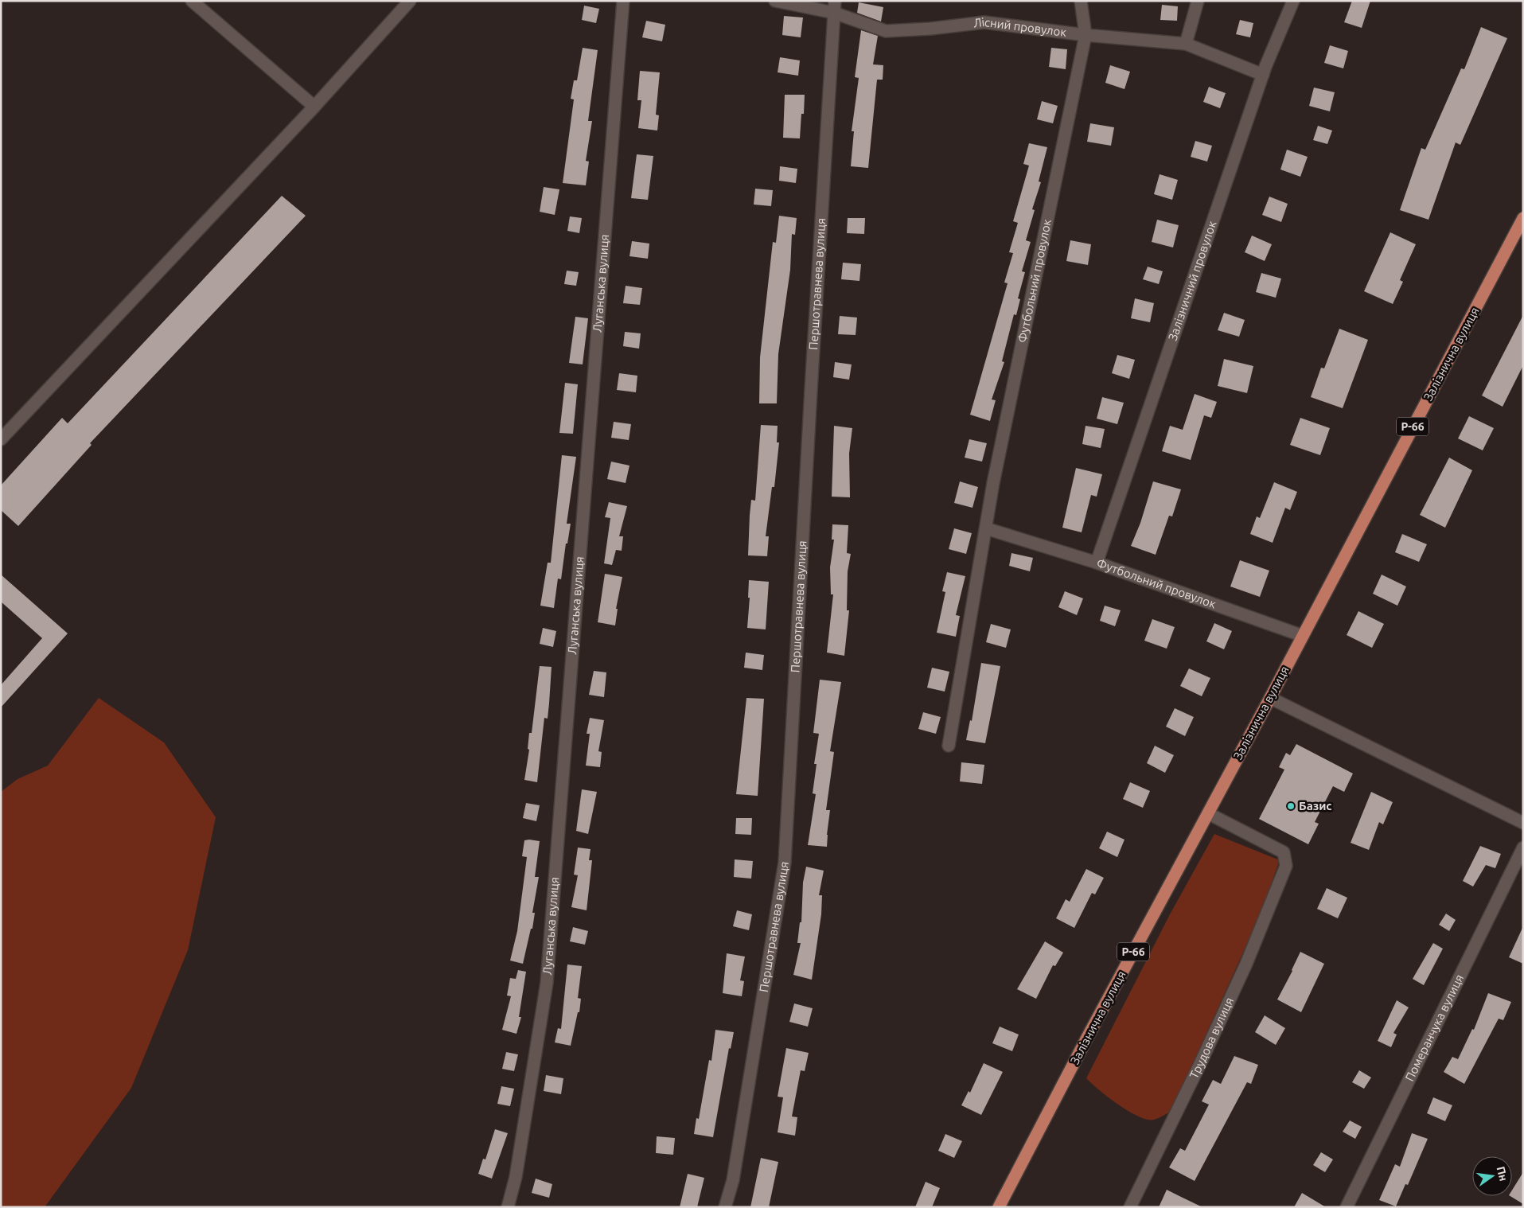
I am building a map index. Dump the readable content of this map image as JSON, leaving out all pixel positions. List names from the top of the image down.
{
  "streets": {
    "main road": ["Залізнична вулиця", "Р-66"],
    "street": [
      "Лісний провулок",
      "Залізничний провулок",
      "Футбольний провулок",
      "Луганська вулиця",
      "Першотравнева вулиця",
      "Померанчука вулиця",
      "Трудова вулиця"
    ]
  },
  "crossings": [
    ["Лісний провулок", "Залізничний провулок"],
    ["Лісний провулок", "Футбольний провулок"],
    ["Лісний провулок", "Першотравнева вулиця"],
    ["Залізничний провулок", "Футбольний провулок"],
    ["Футбольний провулок", "Залізнична вулиця"],
    ["Залізнична вулиця", "Трудова вулиця"]
  ],
  "places": ["Базис"],
  "north": "right"
}
